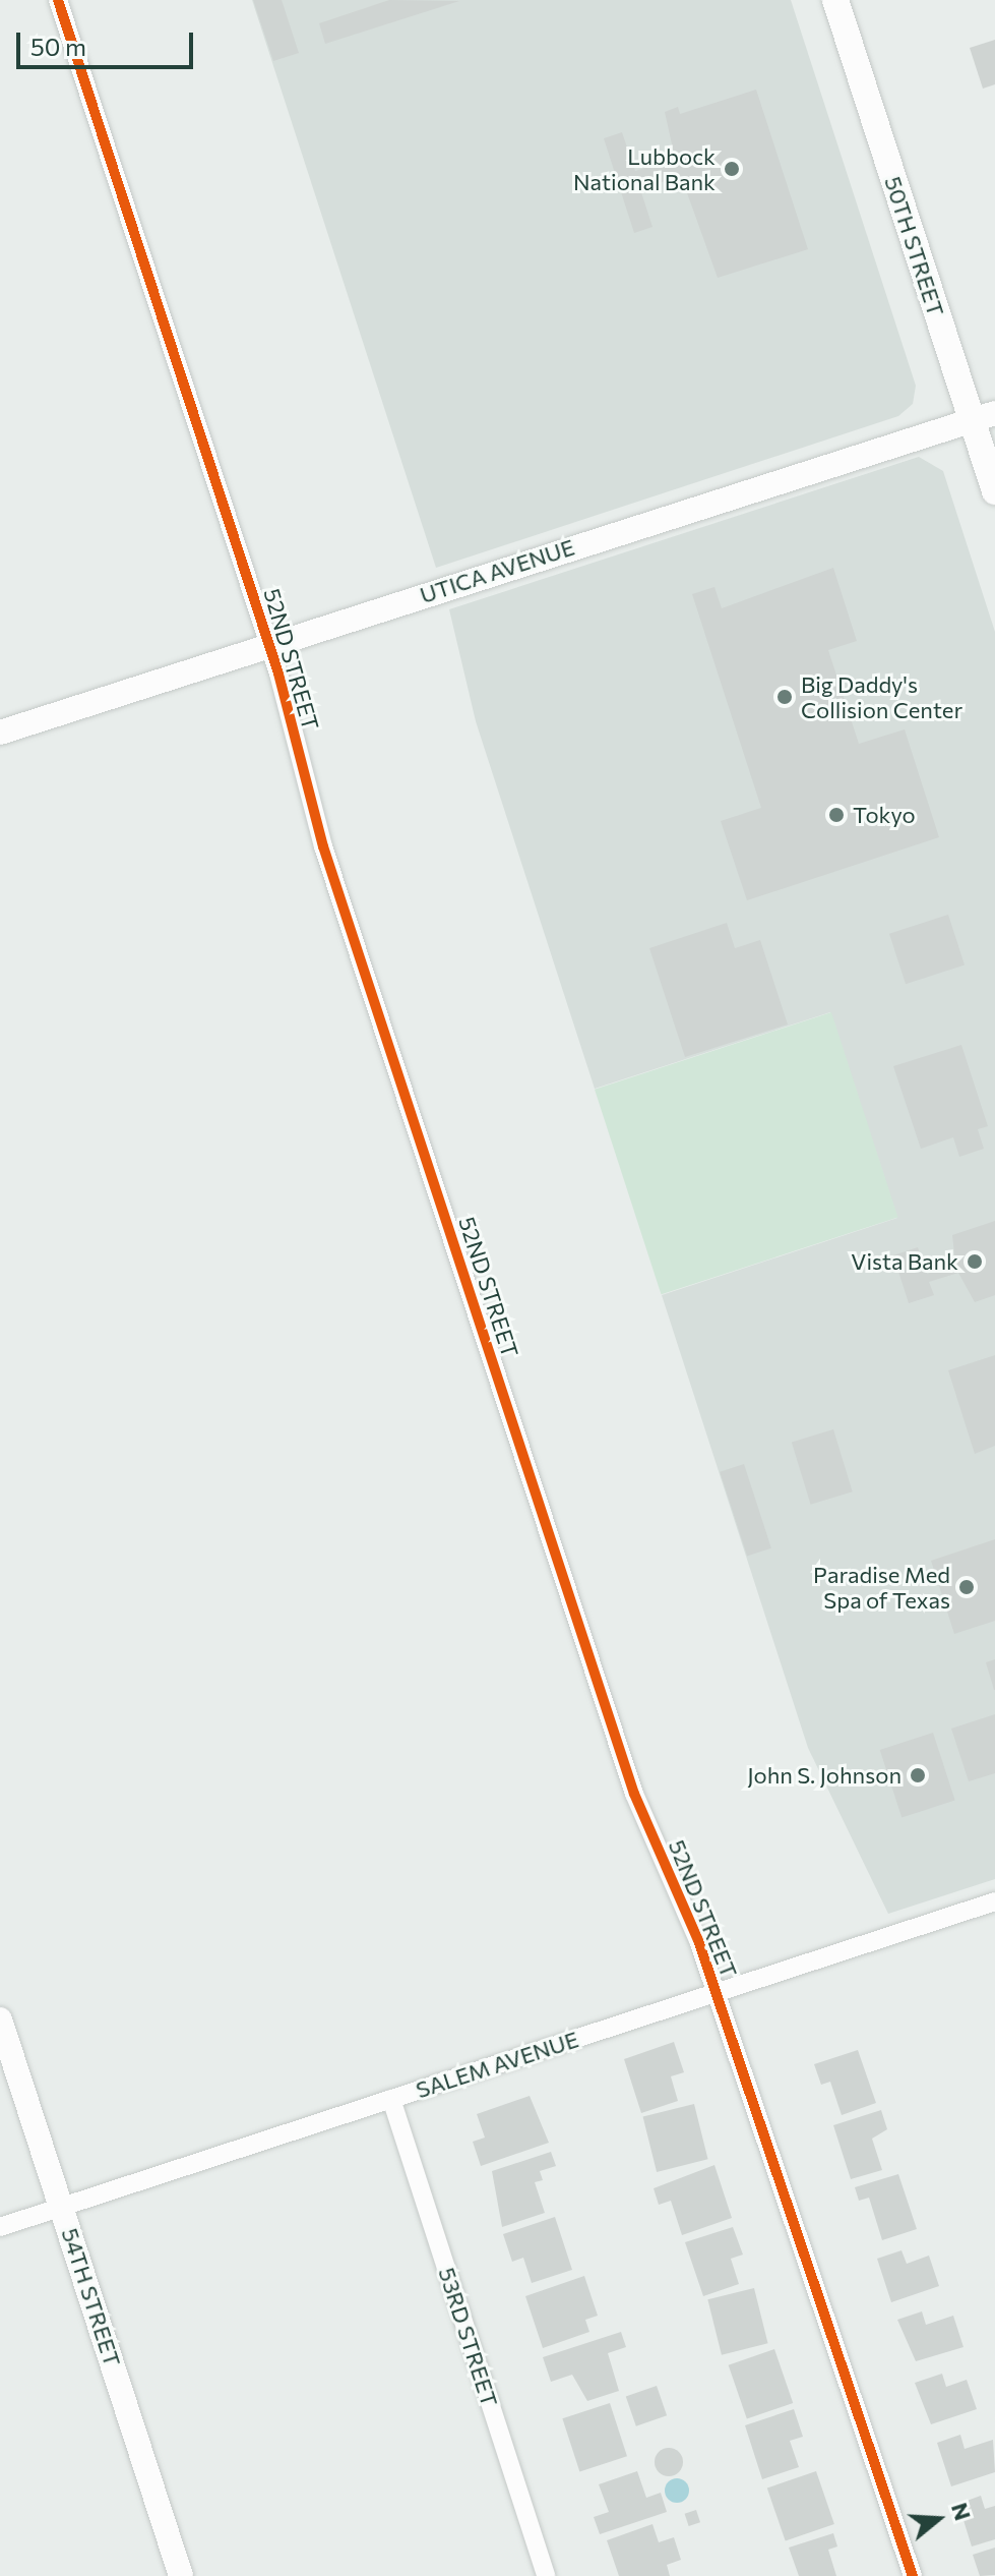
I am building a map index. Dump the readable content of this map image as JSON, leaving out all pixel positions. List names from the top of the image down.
{
  "streets": {
    "main road": ["50TH STREET"],
    "street": [
      "UTICA AVENUE",
      "52ND STREET",
      "SALEM AVENUE",
      "54TH STREET",
      "53RD STREET"
    ]
  },
  "crossings": [
    ["50TH STREET", "UTICA AVENUE"],
    ["UTICA AVENUE", "52ND STREET"],
    ["52ND STREET", "SALEM AVENUE"],
    ["SALEM AVENUE", "54TH STREET"],
    ["SALEM AVENUE", "53RD STREET"]
  ],
  "places": [
    "Lubbock National Bank",
    "Big Daddy's Collision Center",
    "Tokyo",
    "Vista Bank",
    "Paradise Med Spa of Texas",
    "John S. Johnson"
  ],
  "scale_bar": "50 m",
  "north": "right"
}
